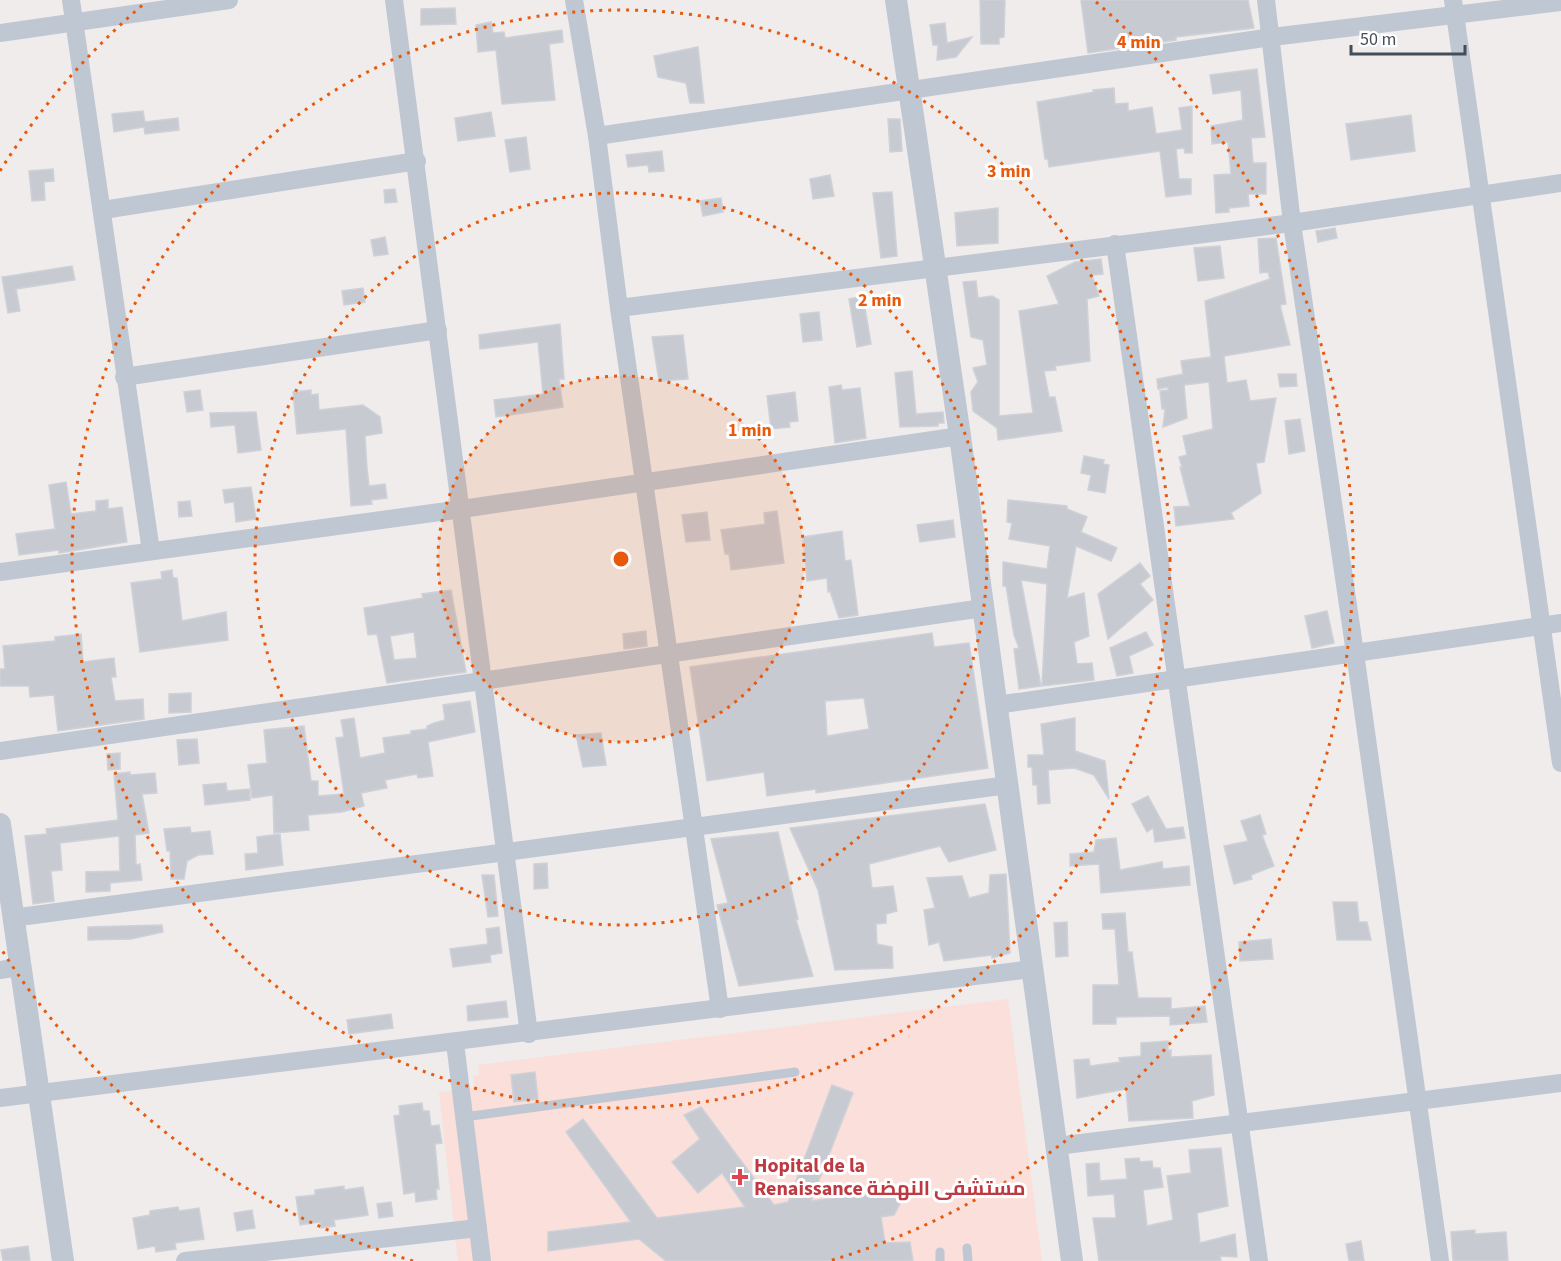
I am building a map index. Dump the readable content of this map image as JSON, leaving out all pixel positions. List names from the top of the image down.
{
  "places": {
    "health": ["Hopital de la Renaissance مستشفى النهضة"]
  },
  "scale_bar": "50 m",
  "rings": [
    "4 min",
    "3 min",
    "2 min",
    "1 min"
  ]
}
